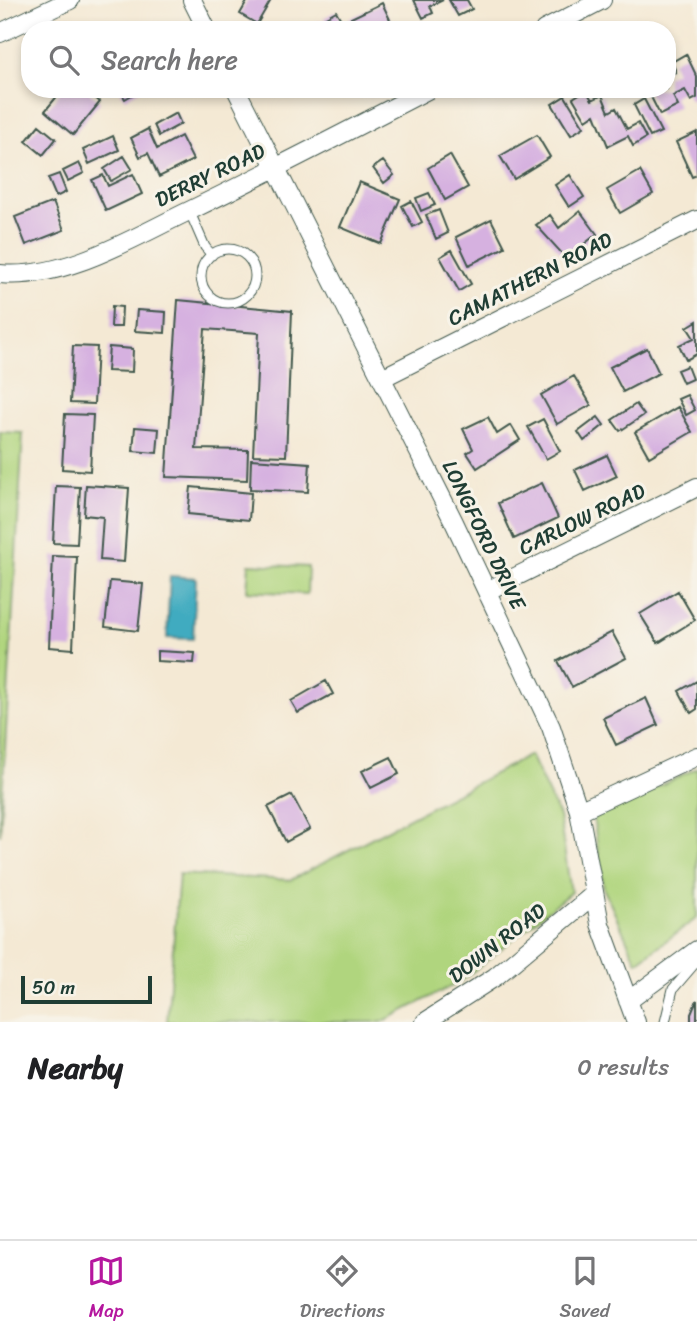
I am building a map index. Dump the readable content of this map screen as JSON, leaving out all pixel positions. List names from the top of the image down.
{
  "streets": {
    "street": [
      "DERRY ROAD",
      "CAMATHERN ROAD",
      "CARLOW ROAD",
      "LONGFORD DRIVE",
      "DOWN ROAD"
    ]
  },
  "crossings": [
    ["DERRY ROAD", "LONGFORD DRIVE"],
    ["CAMATHERN ROAD", "LONGFORD DRIVE"],
    ["CARLOW ROAD", "LONGFORD DRIVE"],
    ["LONGFORD DRIVE", "DOWN ROAD"]
  ],
  "scale_bar": "50 m",
  "page": {
    "search": "Search here",
    "scale": "50 m",
    "heading": ["Nearby", "0 results"],
    "nav": ["Map", "Directions", "Saved"]
  }
}
